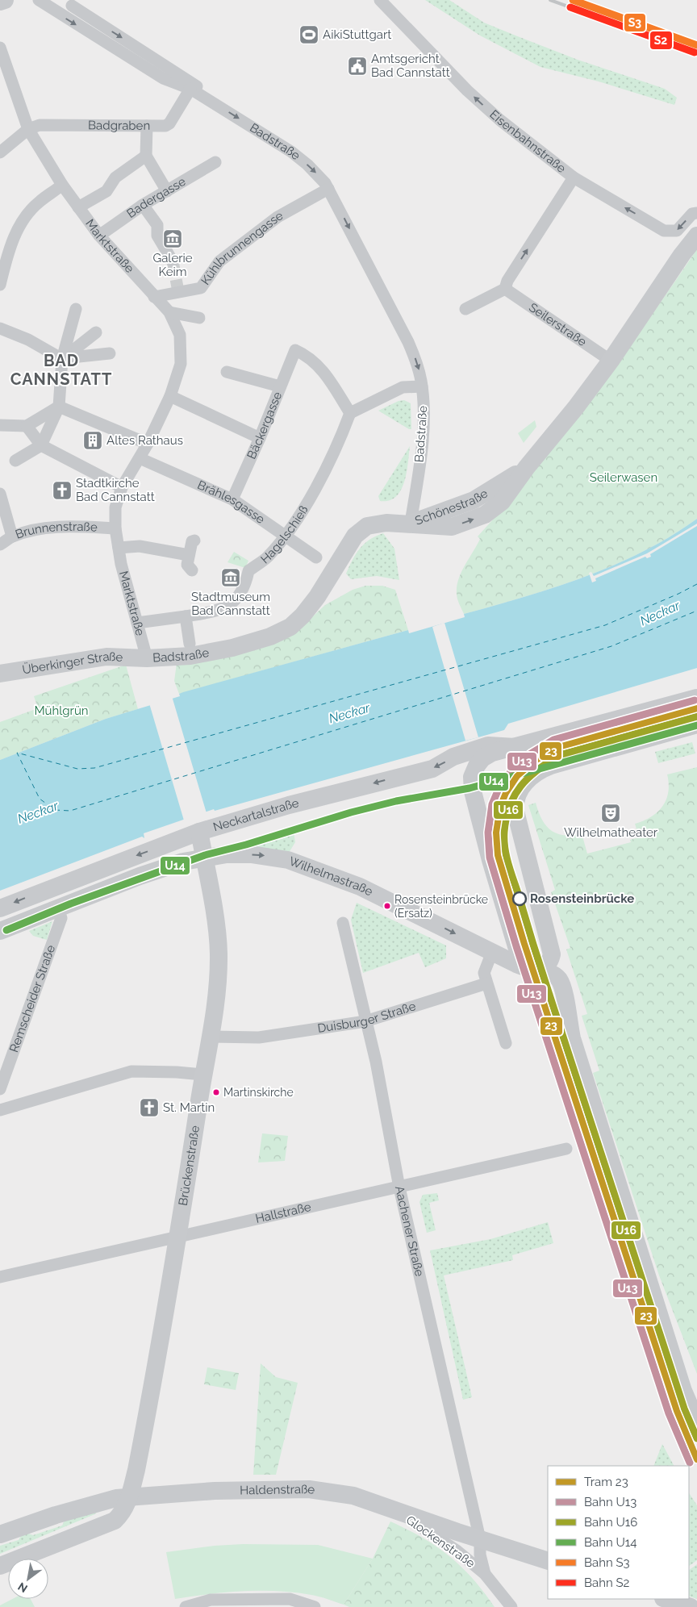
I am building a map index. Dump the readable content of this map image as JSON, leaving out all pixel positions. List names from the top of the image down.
{
  "streets": {
    "main road": [
      "Badstraße",
      "Schönestraße",
      "Überkinger Straße",
      "Neckartalstraße",
      "Wilhelmastraße",
      "Brückenstraße",
      "Haldenstraße"
    ],
    "street": [
      "Badgraben",
      "Eisenbahnstraße",
      "Badergasse",
      "Marktstraße",
      "Kühlbrunnengasse",
      "Seilerstraße",
      "Bäckergasse",
      "Brählesgasse",
      "Hagelschieß",
      "Brunnenstraße",
      "Remscheider Straße",
      "Duisburger Straße",
      "Hallstraße",
      "Aachener Straße",
      "Glockenstraße"
    ]
  },
  "crossings": [
    ["Badgraben", "Badstraße"],
    ["Badgraben", "Marktstraße"],
    ["Badstraße", "Marktstraße"],
    ["Badstraße", "Kühlbrunnengasse"],
    ["Badstraße", "Schönestraße"],
    ["Badstraße", "Überkinger Straße"],
    ["Badergasse", "Marktstraße"],
    ["Marktstraße", "Kühlbrunnengasse"],
    ["Marktstraße", "Brählesgasse"],
    ["Marktstraße", "Hagelschieß"],
    ["Marktstraße", "Brunnenstraße"],
    ["Marktstraße", "Überkinger Straße"],
    ["Seilerstraße", "Schönestraße"],
    ["Bäckergasse", "Brählesgasse"],
    ["Bäckergasse", "Hagelschieß"],
    ["Brählesgasse", "Hagelschieß"],
    ["Neckartalstraße", "Wilhelmastraße"],
    ["Neckartalstraße", "Remscheider Straße"],
    ["Neckartalstraße", "Brückenstraße"],
    ["Wilhelmastraße", "Brückenstraße"],
    ["Duisburger Straße", "Brückenstraße"],
    ["Duisburger Straße", "Aachener Straße"],
    ["Brückenstraße", "Hallstraße"],
    ["Brückenstraße", "Haldenstraße"],
    ["Hallstraße", "Aachener Straße"],
    ["Aachener Straße", "Haldenstraße"],
    ["Aachener Straße", "Glockenstraße"],
    ["Haldenstraße", "Glockenstraße"]
  ],
  "one_way": ["Eisenbahnstraße", "Badstraße", "Wilhelmastraße"],
  "districts": ["BAD CANNSTATT"],
  "water": ["Neckar"],
  "parks": ["Seilerwasen", "Mühlgrün"],
  "places": {
    "sports": ["AikiStuttgart"],
    "public building": ["Amtsgericht Bad Cannstatt"],
    "museum": ["Galerie Keim", "Stadtmuseum Bad Cannstatt"],
    "building": ["Altes Rathaus"],
    "church": ["Stadtkirche Bad Cannstatt", "St. Martin"],
    "theatre": ["Wilhelmatheater"],
    "other": ["Rosensteinbrücke", "Rosensteinbrücke (Ersatz)", "Martinskirche"]
  },
  "lines": [
    "rail line S3",
    "rail line S2",
    "rail line U13",
    "tram line 23",
    "rail line U16",
    "rail line U14"
  ],
  "legend": [
    "Tram 23",
    "Bahn U13",
    "Bahn U16",
    "Bahn U14",
    "Bahn S3",
    "Bahn S2"
  ],
  "north": "bottom left"
}
